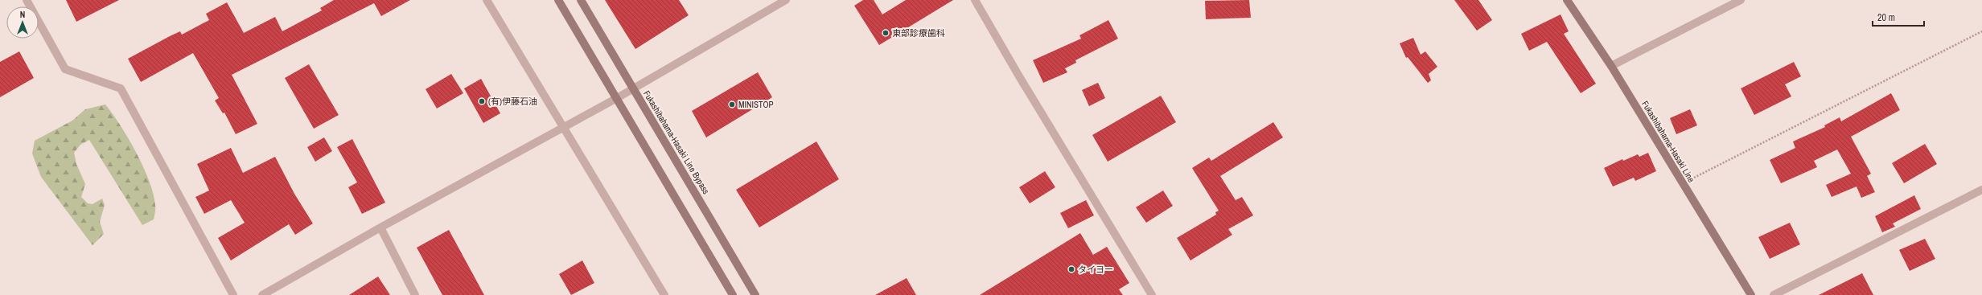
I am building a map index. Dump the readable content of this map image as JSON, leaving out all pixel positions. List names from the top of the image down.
{
  "streets": {
    "main road": ["Fukashibahama-Hasaki Line", "Fukashibahama-Hasaki Line Bypass"]
  },
  "places": [
    "東部診療歯科",
    "(有)伊藤石油",
    "MINISTOP",
    "タイヨー"
  ],
  "scale_bar": "20 m",
  "north": "top"
}
